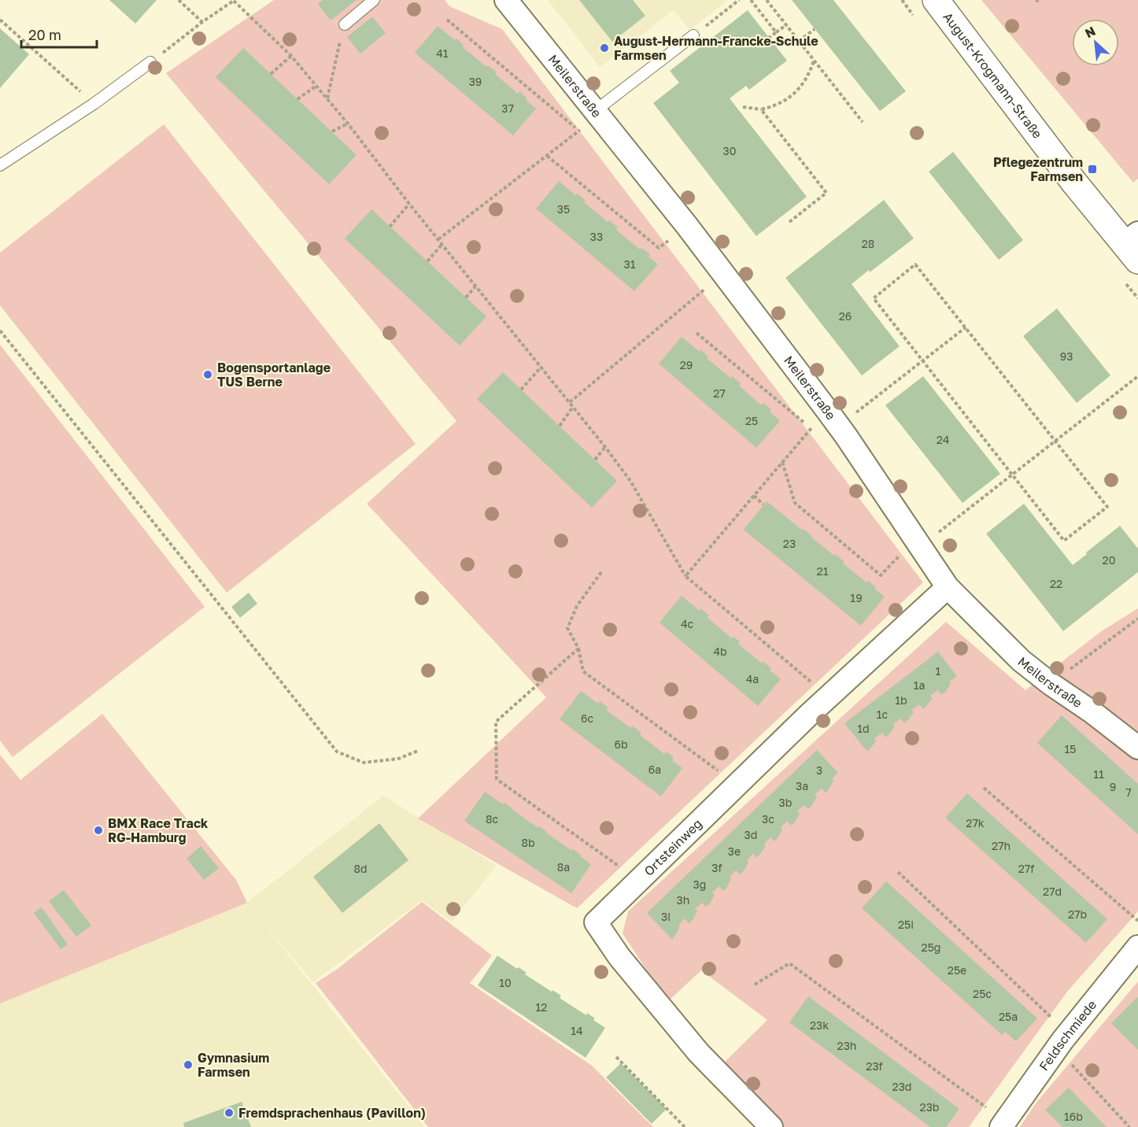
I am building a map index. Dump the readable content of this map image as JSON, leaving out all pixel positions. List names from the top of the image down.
{
  "streets": {
    "main road": ["August-Krogmann-Straße"],
    "street": ["Meilerstraße", "Ortsteinweg", "Feldschmiede"]
  },
  "crossings": [
    ["Meilerstraße", "Ortsteinweg"]
  ],
  "places": {
    "other": [
      "August-Hermann-Francke-Schule Farmsen",
      "Bogensportanlage TUS Berne",
      "BMX Race Track RG-Hamburg",
      "Gymnasium Farmsen",
      "Fremdsprachenhaus (Pavillon)"
    ],
    "transit": ["Pflegezentrum Farmsen"]
  },
  "house_numbers": [
    "41",
    "39",
    "37",
    "30",
    "35",
    "33",
    "28",
    "31",
    "26",
    "93",
    "29",
    "27",
    "25",
    "24",
    "23",
    "20",
    "21",
    "22",
    "19",
    "4c",
    "4b",
    "1",
    "4a",
    "1a",
    "1b",
    "1c",
    "6c",
    "1d",
    "6b",
    "15",
    "6a",
    "3",
    "11",
    "3a",
    "9",
    "7",
    "3b",
    "8c",
    "3c",
    "27k",
    "3d",
    "8b",
    "27h",
    "3e",
    "8a",
    "3f",
    "8d",
    "27f",
    "3g",
    "27d",
    "3h",
    "27b",
    "3i",
    "25i",
    "25g",
    "25e",
    "10",
    "25c",
    "12",
    "25a",
    "23k",
    "14",
    "23h",
    "23f",
    "23d",
    "23b",
    "16b"
  ],
  "scale_bar": "20 m",
  "north": "top left"
}
